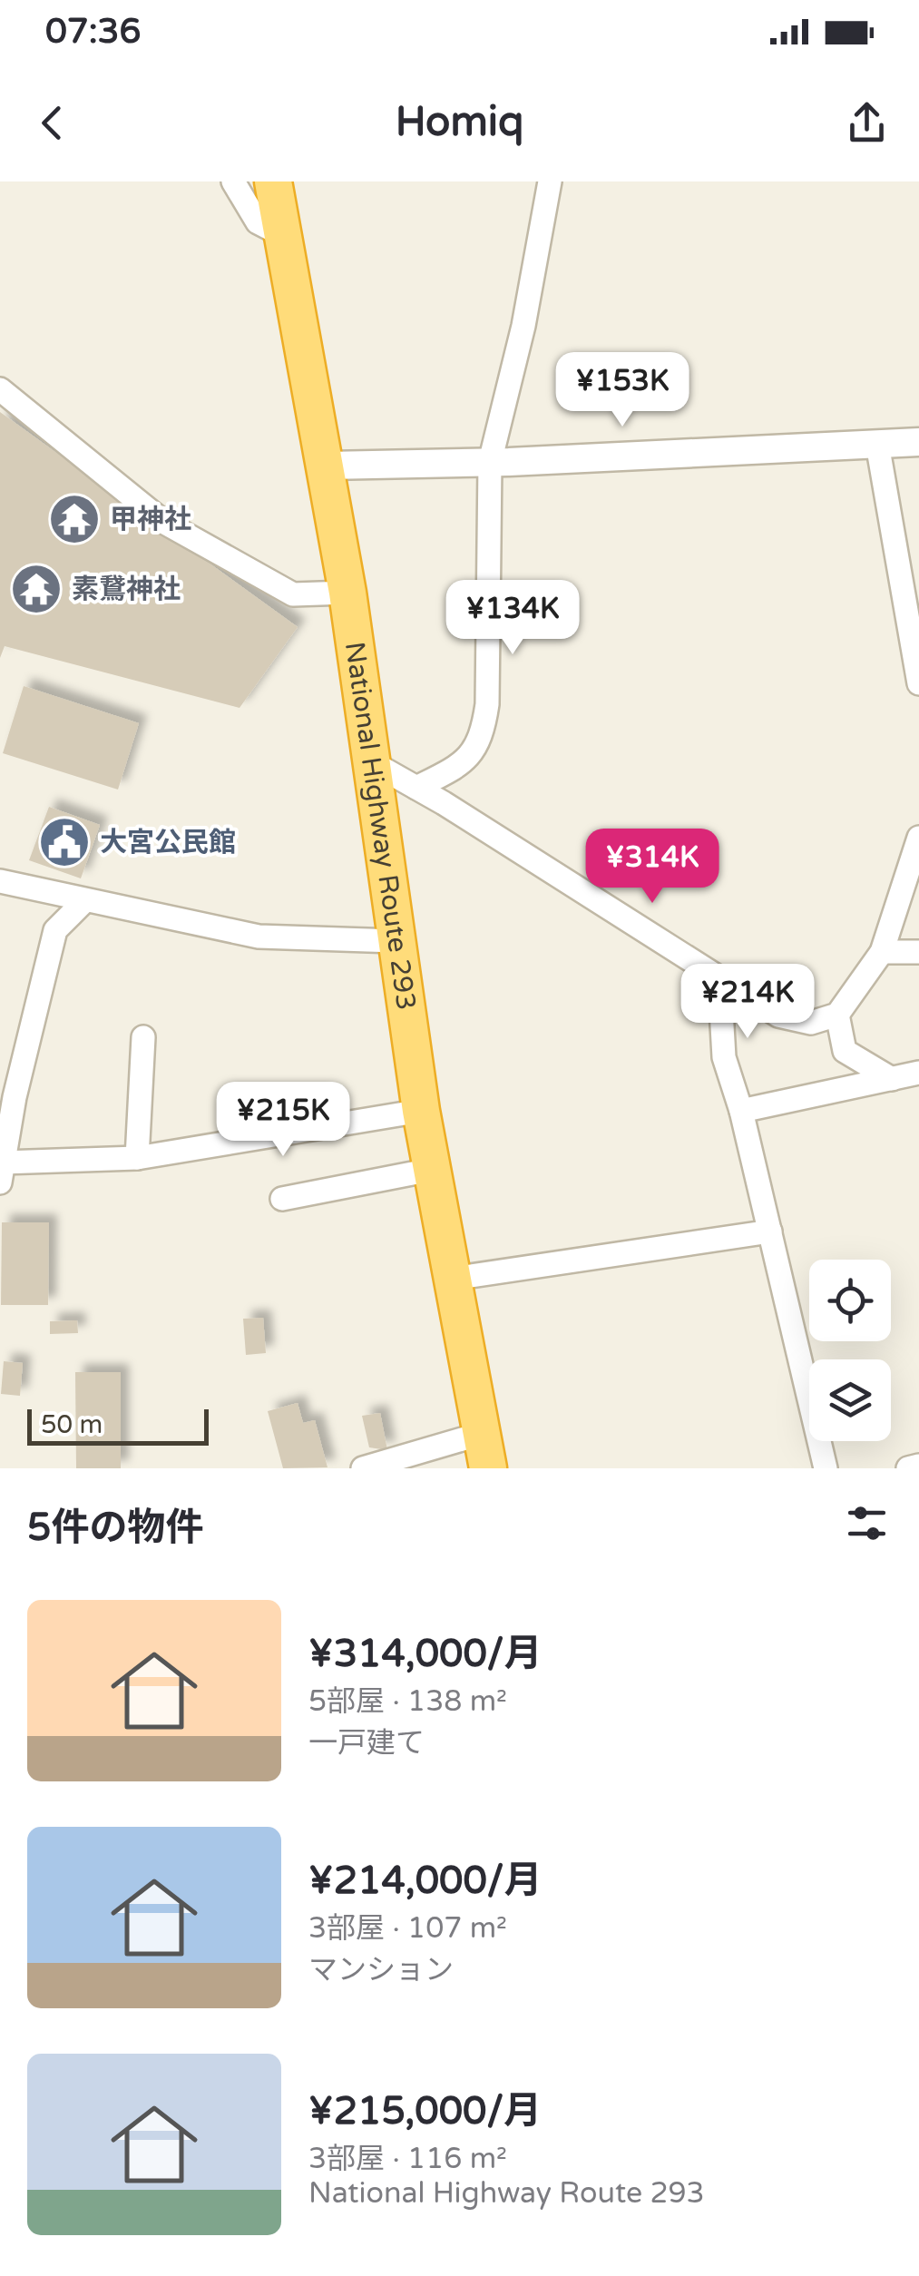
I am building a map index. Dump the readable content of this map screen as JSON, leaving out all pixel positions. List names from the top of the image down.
{
  "streets": {
    "highway": ["National Highway Route 293"]
  },
  "places": {
    "temple": ["甲神社", "素鵞神社"],
    "public building": ["大宮公民館"]
  },
  "scale_bar": "50 m",
  "page": {
    "status": "07:36",
    "header": "Homiq",
    "price": [
      "¥153K",
      "¥134K",
      "¥314K",
      "¥214K",
      "¥215K"
    ],
    "scale": "50 m",
    "heading": "5件の物件",
    "list": [
      {
        "name": "¥314,000/月",
        "note": "5部屋 · 138 m² · 一戸建て"
      },
      {
        "name": "¥214,000/月",
        "note": "3部屋 · 107 m² · マンション"
      },
      {
        "name": "¥215,000/月",
        "note": "3部屋 · 116 m² · National Highway Route 293"
      }
    ]
  }
}
